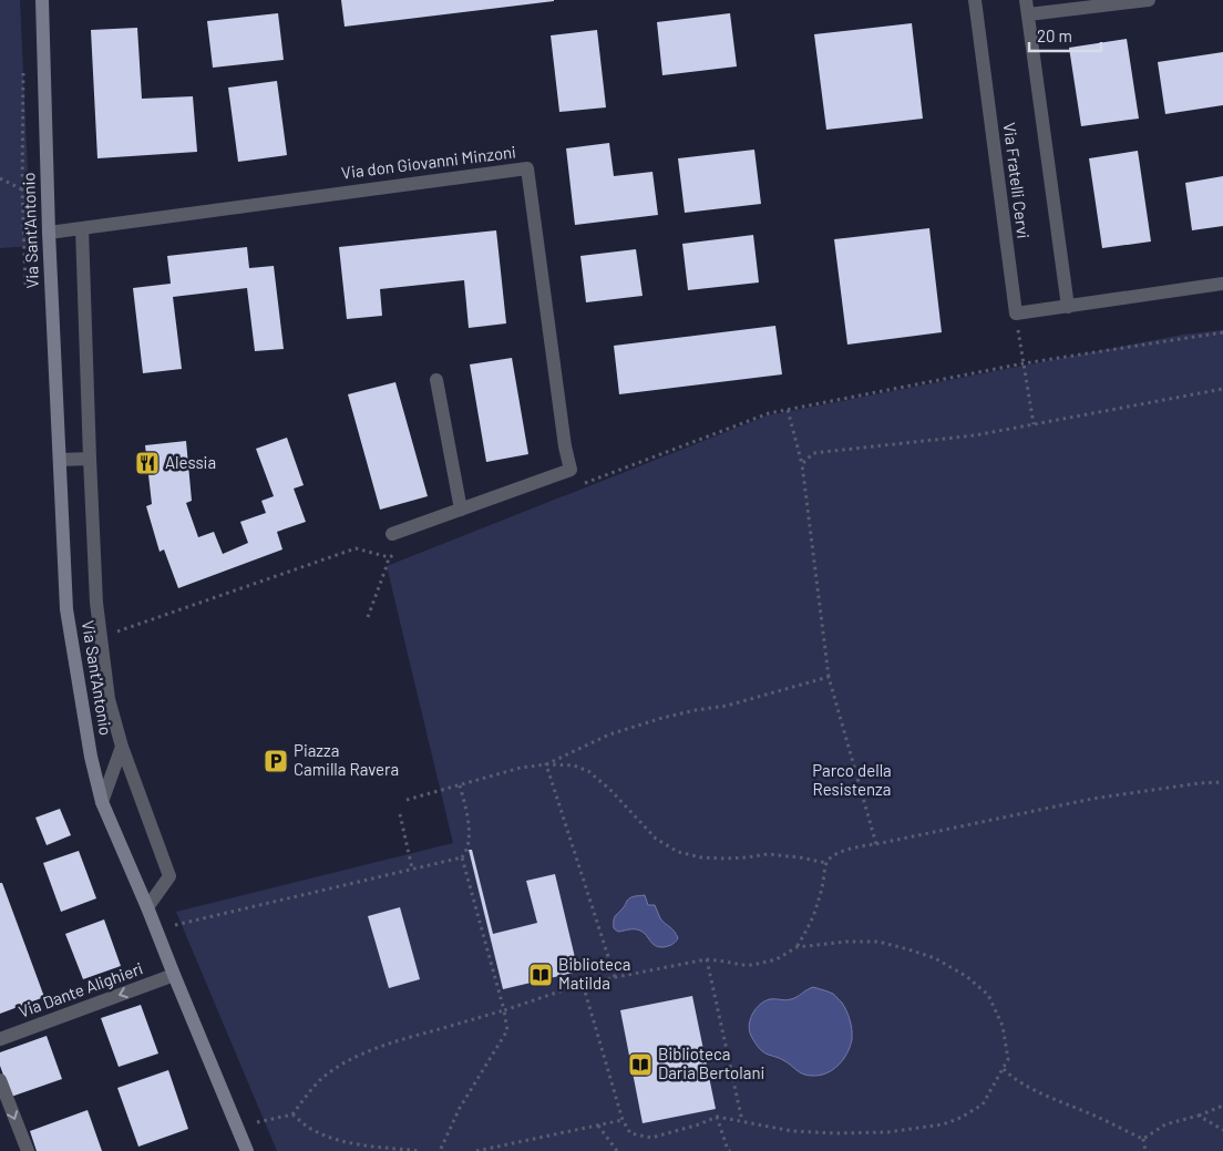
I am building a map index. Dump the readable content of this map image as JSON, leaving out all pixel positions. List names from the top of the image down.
{
  "streets": {
    "main road": ["Via Sant'Antonio"],
    "street": ["Via don Giovanni Minzoni", "Via Fratelli Cervi", "Via Dante Alighieri"]
  },
  "crossings": [
    ["Via don Giovanni Minzoni", "Via Sant'Antonio"],
    ["Via Sant'Antonio", "Via Dante Alighieri"]
  ],
  "one_way": ["Via Dante Alighieri"],
  "parks": ["Parco della Resistenza"],
  "places": {
    "restaurant": ["Alessia"],
    "parking": ["Piazza Camilla Ravera"],
    "library": ["Biblioteca Matilda", "Biblioteca Daria Bertolani"]
  },
  "scale_bar": "20 m"
}
